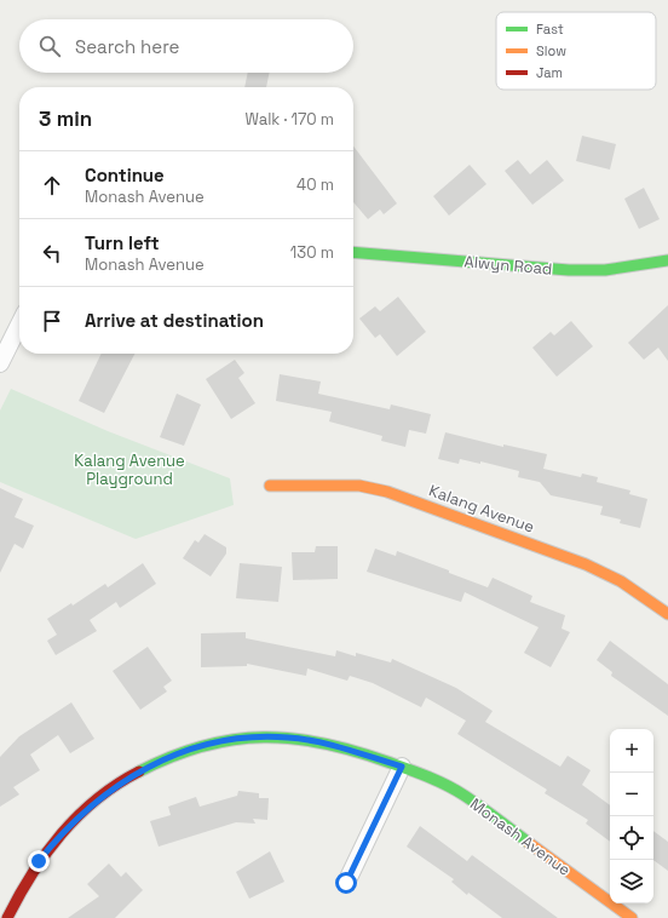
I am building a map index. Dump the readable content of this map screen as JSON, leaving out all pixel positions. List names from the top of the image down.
{
  "streets": {
    "street": ["Alwyn Road", "Kalang Avenue", "Monash Avenue"]
  },
  "parks": ["Kalang Avenue Playground"],
  "legend": ["Fast", "Slow", "Jam"],
  "page": {
    "search": "Search here",
    "heading": ["3 min", "Walk · 170 m"],
    "list": [
      ["Continue", "Monash Avenue", "40 m"],
      ["Turn left", "Monash Avenue", "130 m"],
      "Arrive at destination"
    ],
    "map_buttons": ["+", "−"]
  }
}
